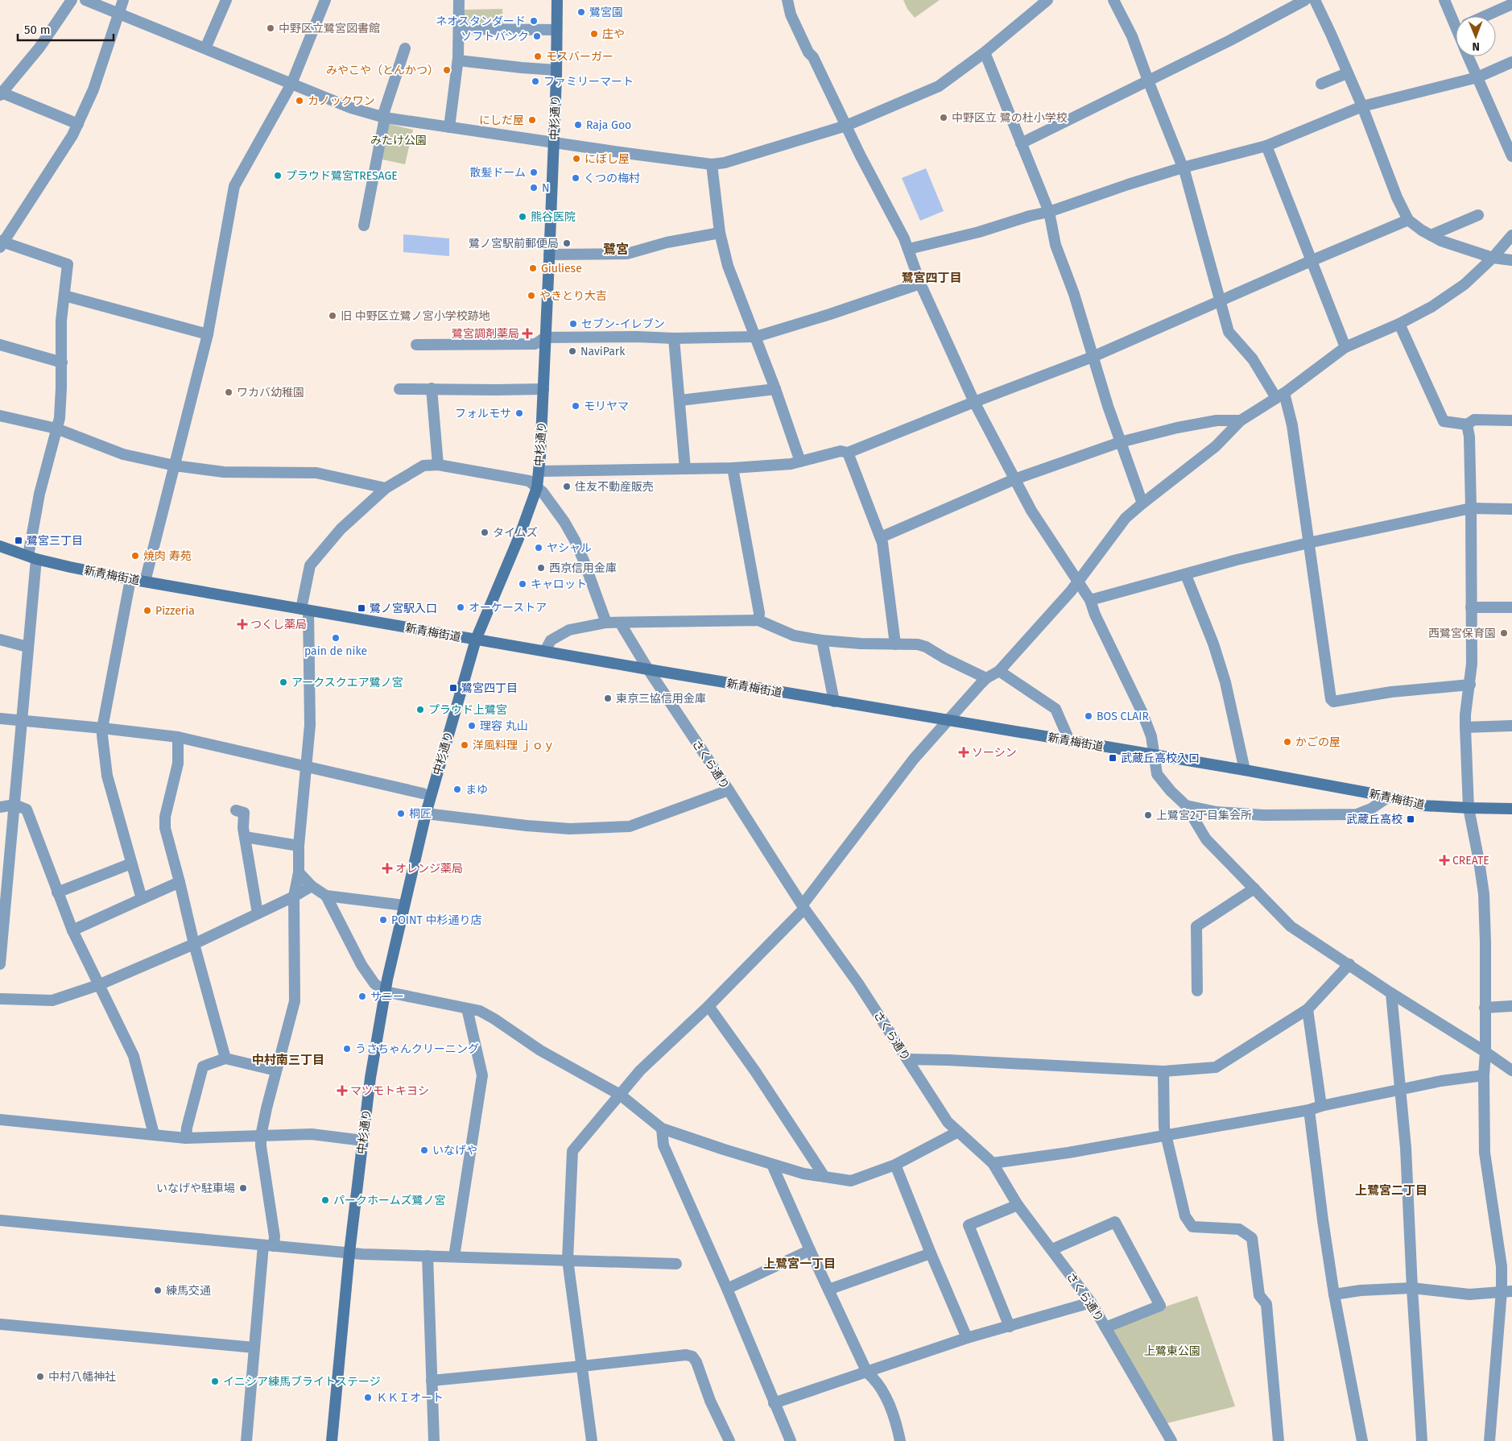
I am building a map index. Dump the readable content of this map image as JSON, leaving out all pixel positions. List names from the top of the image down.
{
  "streets": {
    "main road": ["中杉通り", "新青梅街道"],
    "street": ["さくら通り"]
  },
  "crossings": [
    ["中杉通り", "新青梅街道"],
    ["新青梅街道", "さくら通り"]
  ],
  "districts": [
    "鷺宮",
    "鷺宮四丁目",
    "中村南三丁目",
    "上鷺宮二丁目",
    "上鷺宮一丁目"
  ],
  "parks": ["みたけ公園", "上鷺東公園"],
  "places": {
    "other": [
      "鷺宮園",
      "ネオスタンダード",
      "中野区立鷺宮図書館",
      "庄や",
      "ソフトバンク",
      "モスバーガー",
      "みやこや（とんかつ）",
      "ファミリーマート",
      "カノックワン",
      "中野区立 鷺の杜小学校",
      "にしだ屋",
      "Raja Goo",
      "にぼし屋",
      "散髪ドーム",
      "プラウド鷺宮TRESAGE",
      "くつの梅村",
      "N",
      "熊谷医院",
      "鷺ノ宮駅前郵便局",
      "Giuliese",
      "やきとり大吉",
      "旧 中野区立鷺ノ宮小学校跡地",
      "セブン-イレブン",
      "NaviPark",
      "ワカバ幼稚園",
      "モリヤマ",
      "フォルモサ",
      "住友不動産販売",
      "タイムズ",
      "ヤシャル",
      "焼肉 寿苑",
      "西京信用金庫",
      "キャロット",
      "オーケーストア",
      "Pizzeria",
      "西鷺宮保育園",
      "pain de nike",
      "アークスクエア鷺ノ宮",
      "東京三協信用金庫",
      "プラウド上鷺宮",
      "BOS CLAIR",
      "理容 丸山",
      "かごの屋",
      "洋風料理 ｊｏｙ",
      "まゆ",
      "桐匠",
      "上鷺宮2丁目集会所",
      "POINT 中杉通り店",
      "サニー",
      "うさちゃんクリーニング",
      "いなげや",
      "いなげや駐車場",
      "パークホームズ鷺ノ宮",
      "練馬交通",
      "中村八幡神社",
      "イニシア練馬ブライトステージ",
      "ＫＫＩオート"
    ],
    "health": [
      "鷺宮調剤薬局",
      "つくし薬局",
      "ソーシン",
      "CREATE",
      "オレンジ薬局",
      "マツモトキヨシ"
    ],
    "transit": [
      "鷺宮三丁目",
      "鷺ノ宮駅入口",
      "鷺宮四丁目",
      "武蔵丘高校入口",
      "武蔵丘高校"
    ]
  },
  "scale_bar": "50 m",
  "north": "bottom"
}
